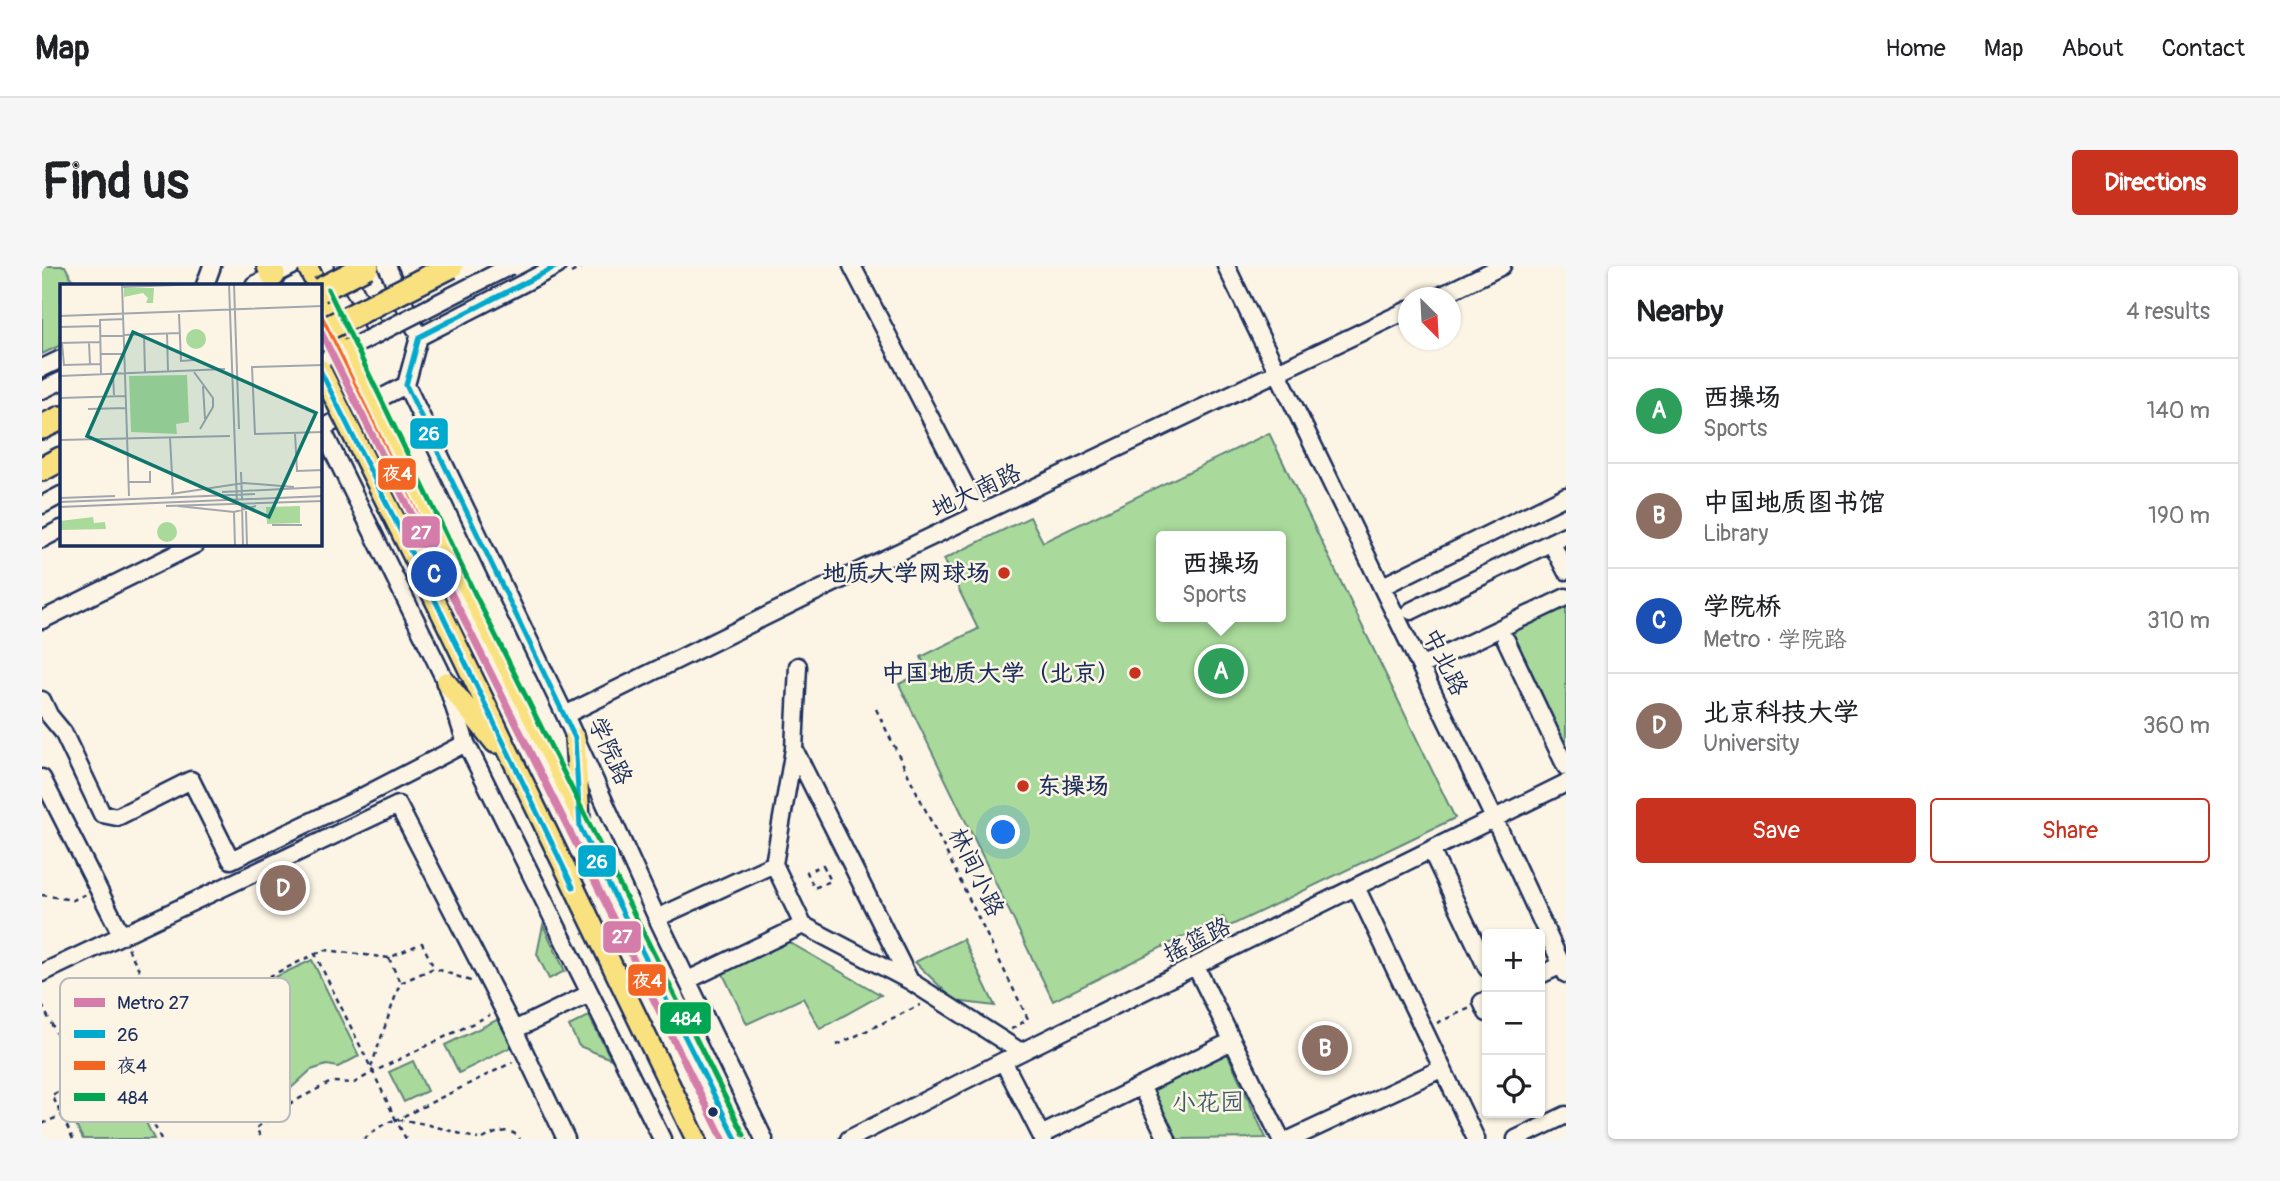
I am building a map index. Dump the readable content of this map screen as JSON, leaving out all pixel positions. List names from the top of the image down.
{
  "streets": {
    "street": [
      "地大南路",
      "中北路",
      "学院路",
      "摇篮路"
    ],
    "path": ["林间小路"]
  },
  "crossings": [
    ["地大南路", "中北路"],
    ["地大南路", "学院路"],
    ["中北路", "摇篮路"]
  ],
  "parks": ["小花园"],
  "places": ["地质大学网球场", "中国地质大学（北京）", "东操场"],
  "lines": [
    "transit line 26",
    "transit line 484",
    "transit line 夜4",
    "metro line 27"
  ],
  "legend": [
    "Metro 27",
    "26",
    "夜4",
    "484"
  ],
  "north": "bottom right",
  "page": {
    "header": "Map",
    "nav": [
      "Home",
      "Map",
      "About",
      "Contact"
    ],
    "buttons": [
      "Directions",
      ["Save", "Share"]
    ],
    "title": "Find us",
    "heading": ["Nearby", "4 results"],
    "list": [
      {
        "mark": "A",
        "name": "西操场",
        "note": "Sports",
        "value": "140 m"
      },
      {
        "mark": "B",
        "name": "中国地质图书馆",
        "note": "Library",
        "value": "190 m"
      },
      {
        "mark": "C",
        "name": "学院桥",
        "note": "Metro · 学院路",
        "value": "310 m"
      },
      {
        "mark": "D",
        "name": "北京科技大学",
        "note": "University",
        "value": "360 m"
      }
    ],
    "popup": ["西操场", "Sports"],
    "pins": [
      "C",
      "A",
      "D",
      "B"
    ],
    "map_buttons": ["+", "−"]
  }
}
